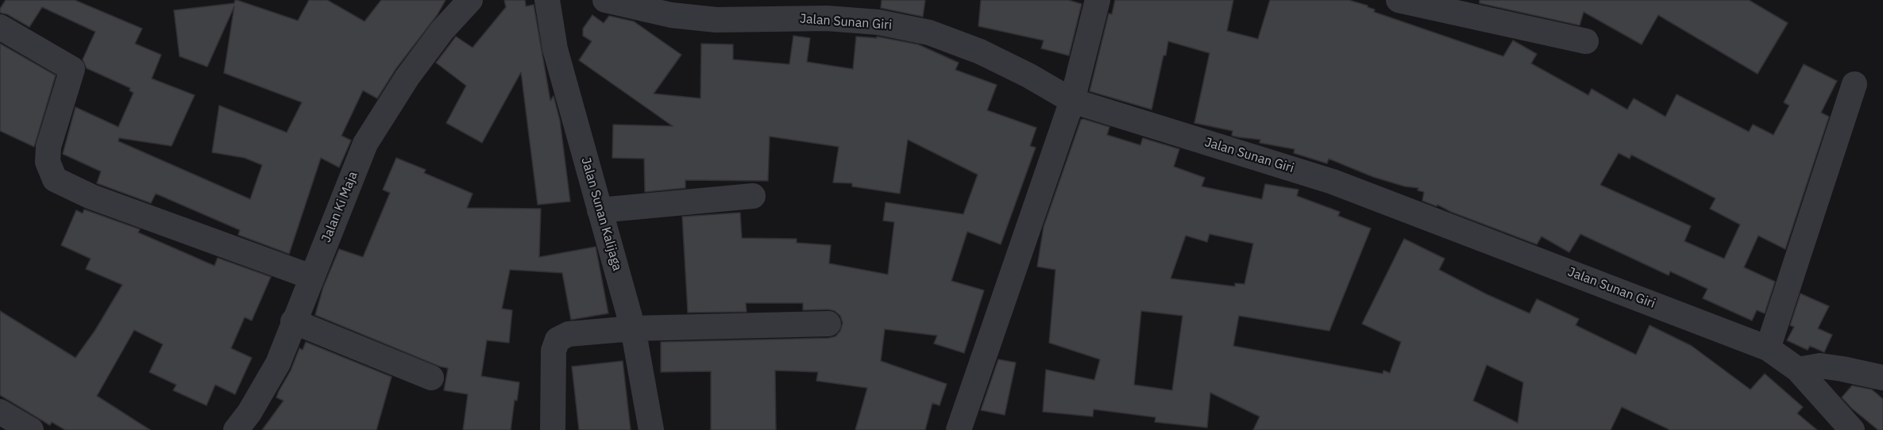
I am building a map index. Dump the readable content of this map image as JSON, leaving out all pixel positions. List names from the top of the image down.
{
  "streets": {
    "street": ["Jalan Sunan Giri", "Jalan Ki Maja", "Jalan Sunan Kalijaga"]
  }
}
